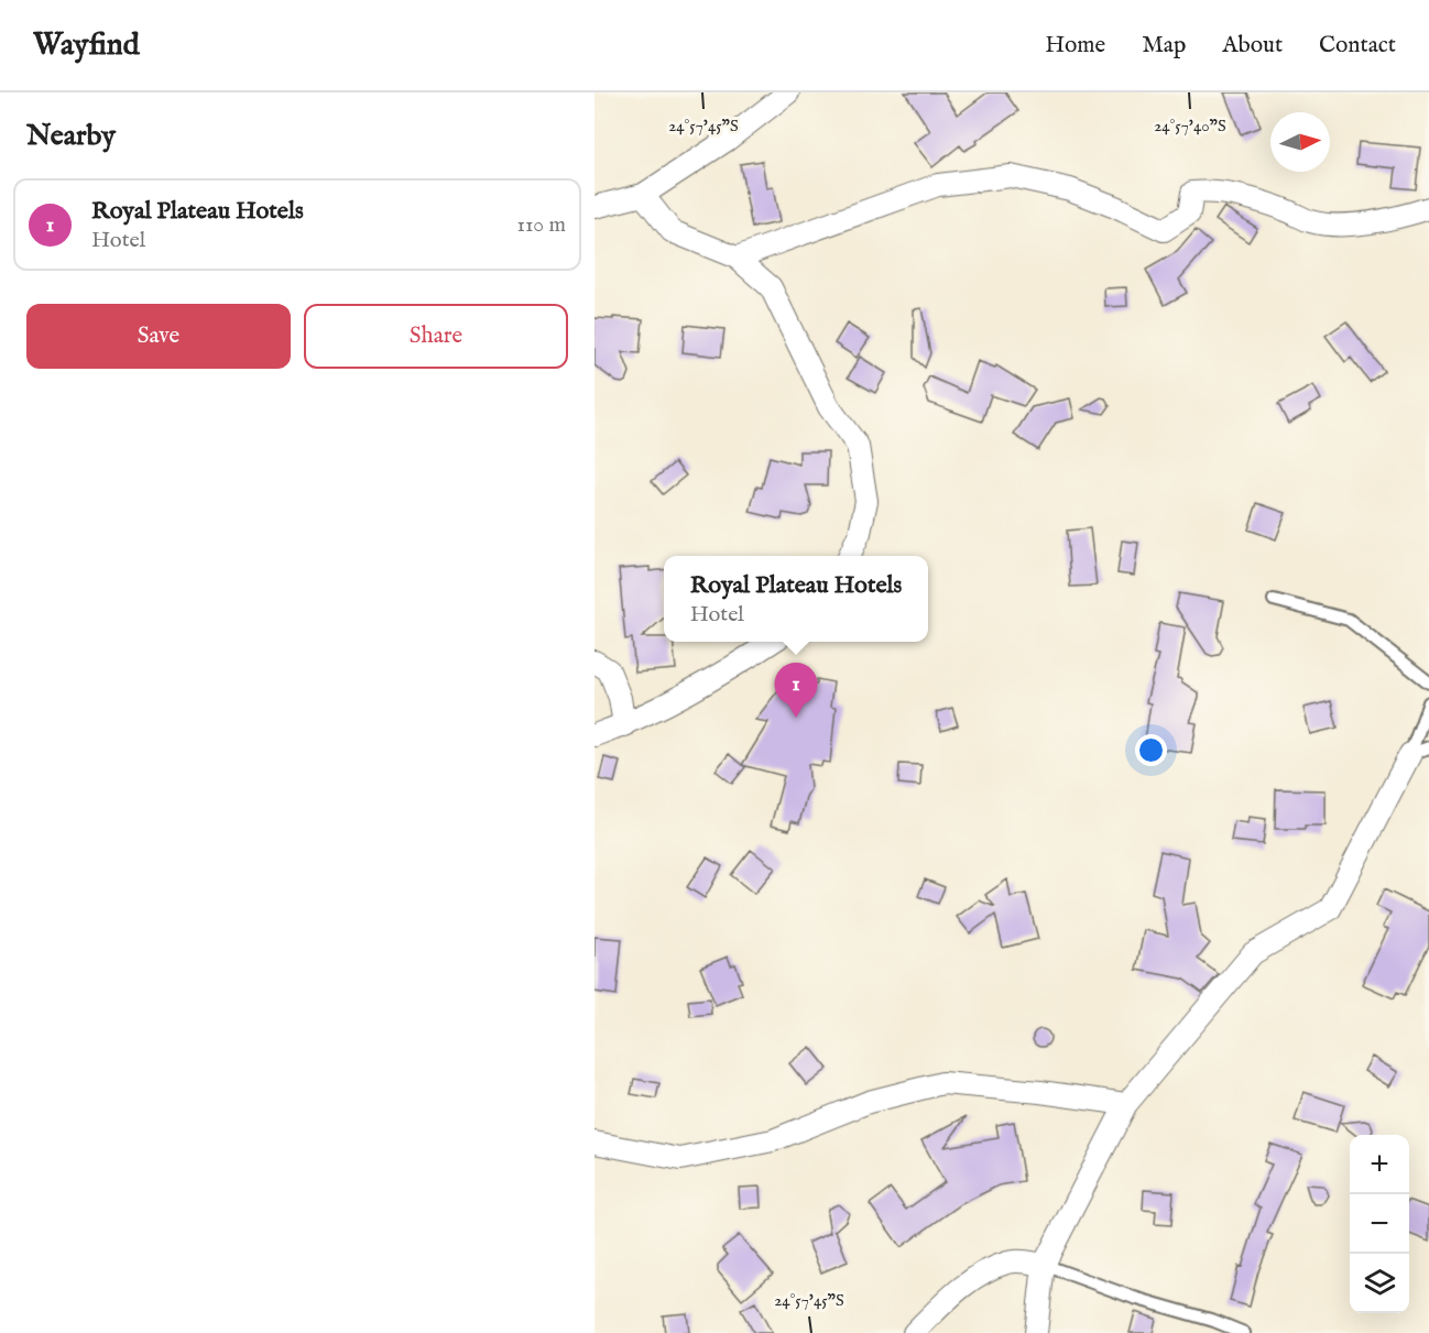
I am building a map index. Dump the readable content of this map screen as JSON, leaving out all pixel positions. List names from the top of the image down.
{
  "north": "right",
  "page": {
    "header": "Wayfind",
    "nav": [
      "Home",
      "Map",
      "About",
      "Contact"
    ],
    "heading": "Nearby",
    "list": [
      {
        "mark": "1",
        "name": "Royal Plateau Hotels",
        "note": "Hotel",
        "value": "110 m"
      }
    ],
    "buttons": ["Save", "Share"],
    "popup": ["Royal Plateau Hotels", "Hotel"],
    "pins": "1",
    "map_buttons": ["+", "−"]
  },
  "coordinates": ["24°57'45\"S", "24°57'40\"S"]
}
